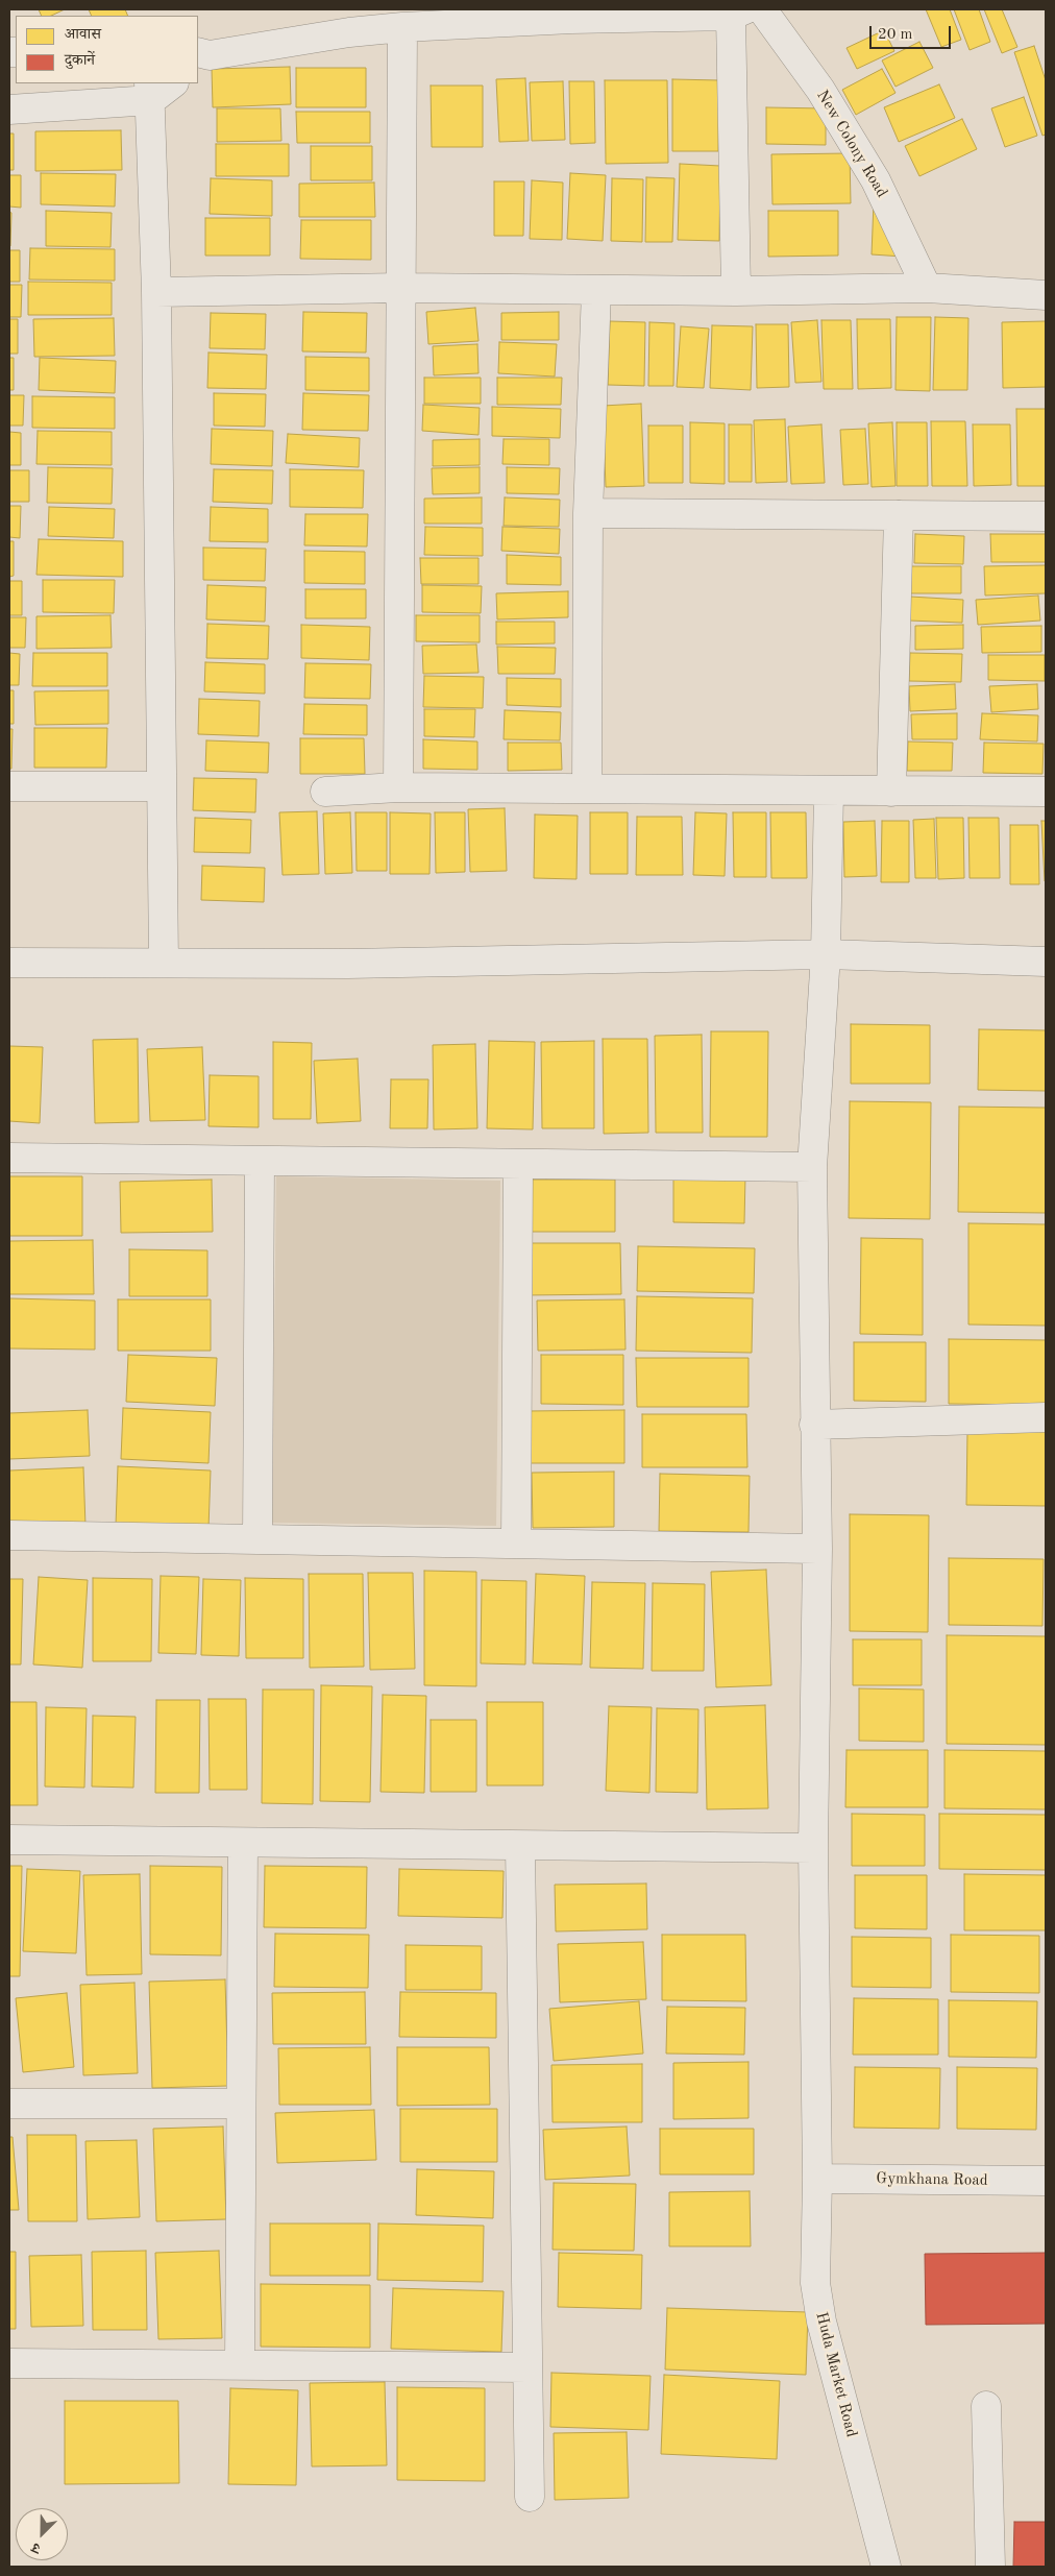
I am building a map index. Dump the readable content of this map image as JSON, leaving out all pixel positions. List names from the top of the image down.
{
  "streets": {
    "street": ["New Colony Road", "Gymkhana Road", "Huda Market Road"]
  },
  "crossings": [
    ["Gymkhana Road", "Huda Market Road"]
  ],
  "legend": ["आवास", "दुकानें"],
  "scale_bar": "20 m",
  "north": "bottom left"
}
